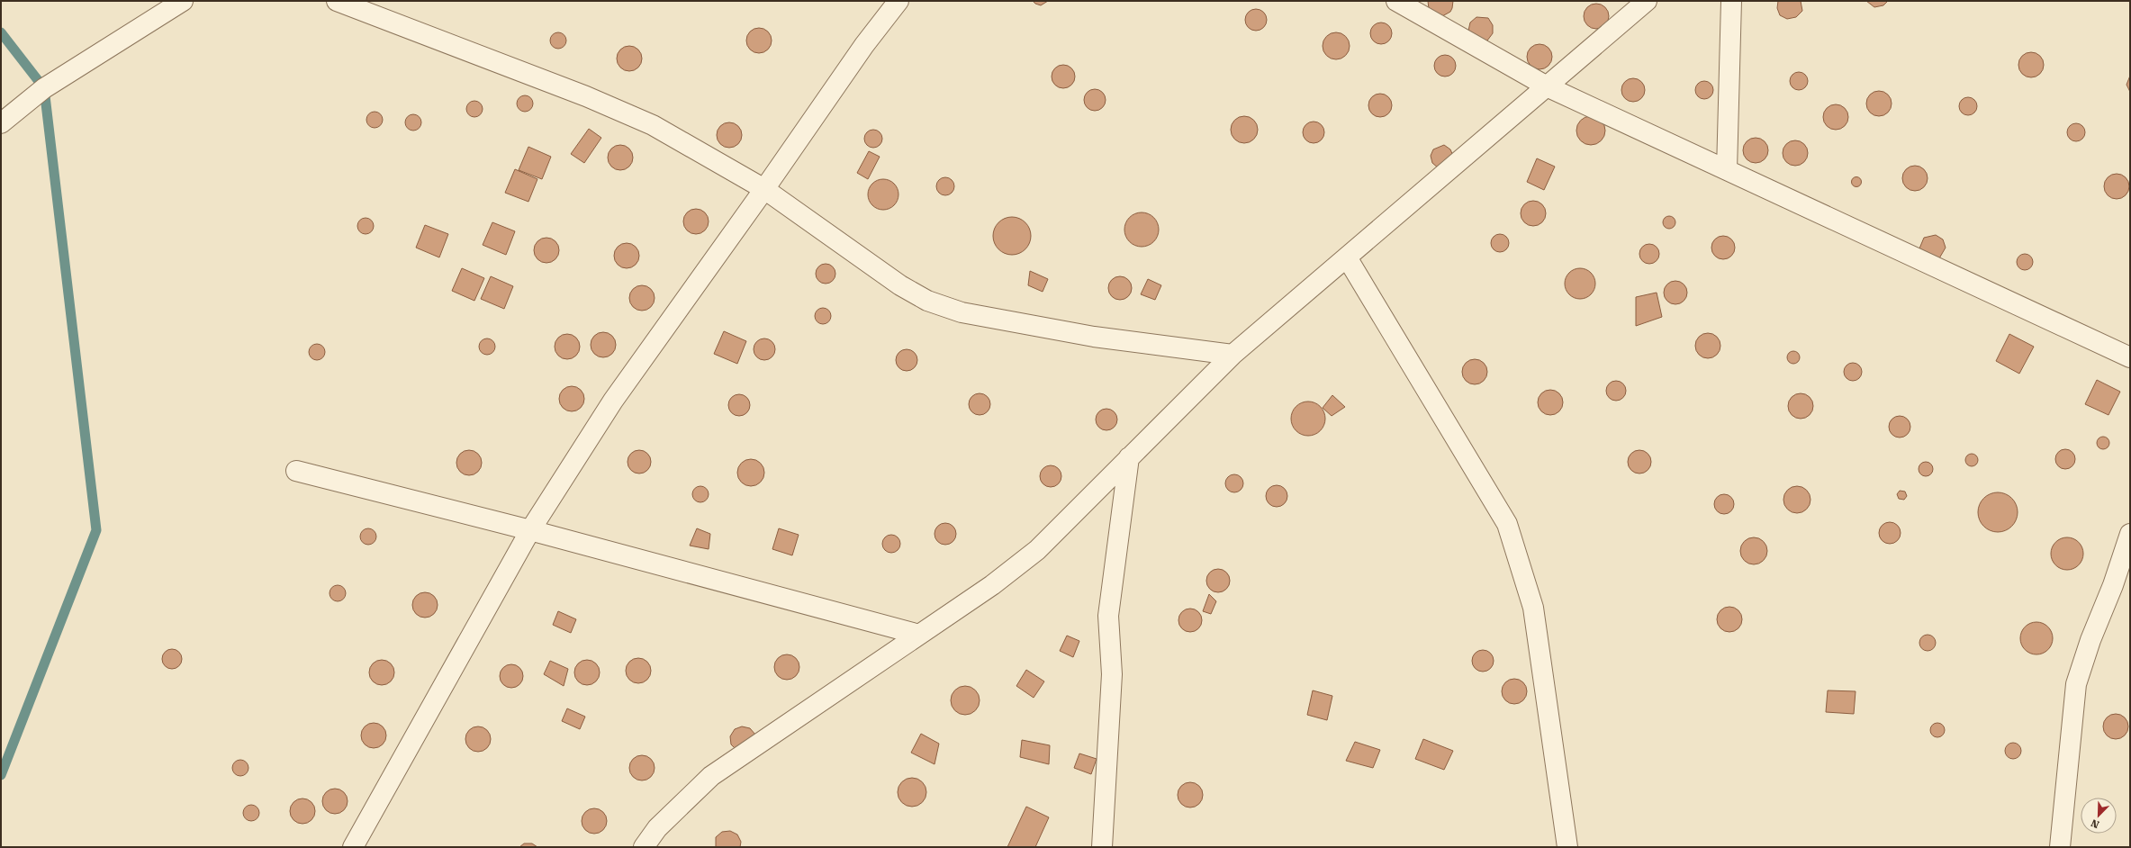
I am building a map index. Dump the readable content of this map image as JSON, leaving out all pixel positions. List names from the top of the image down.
{
  "north": "bottom left"
}
